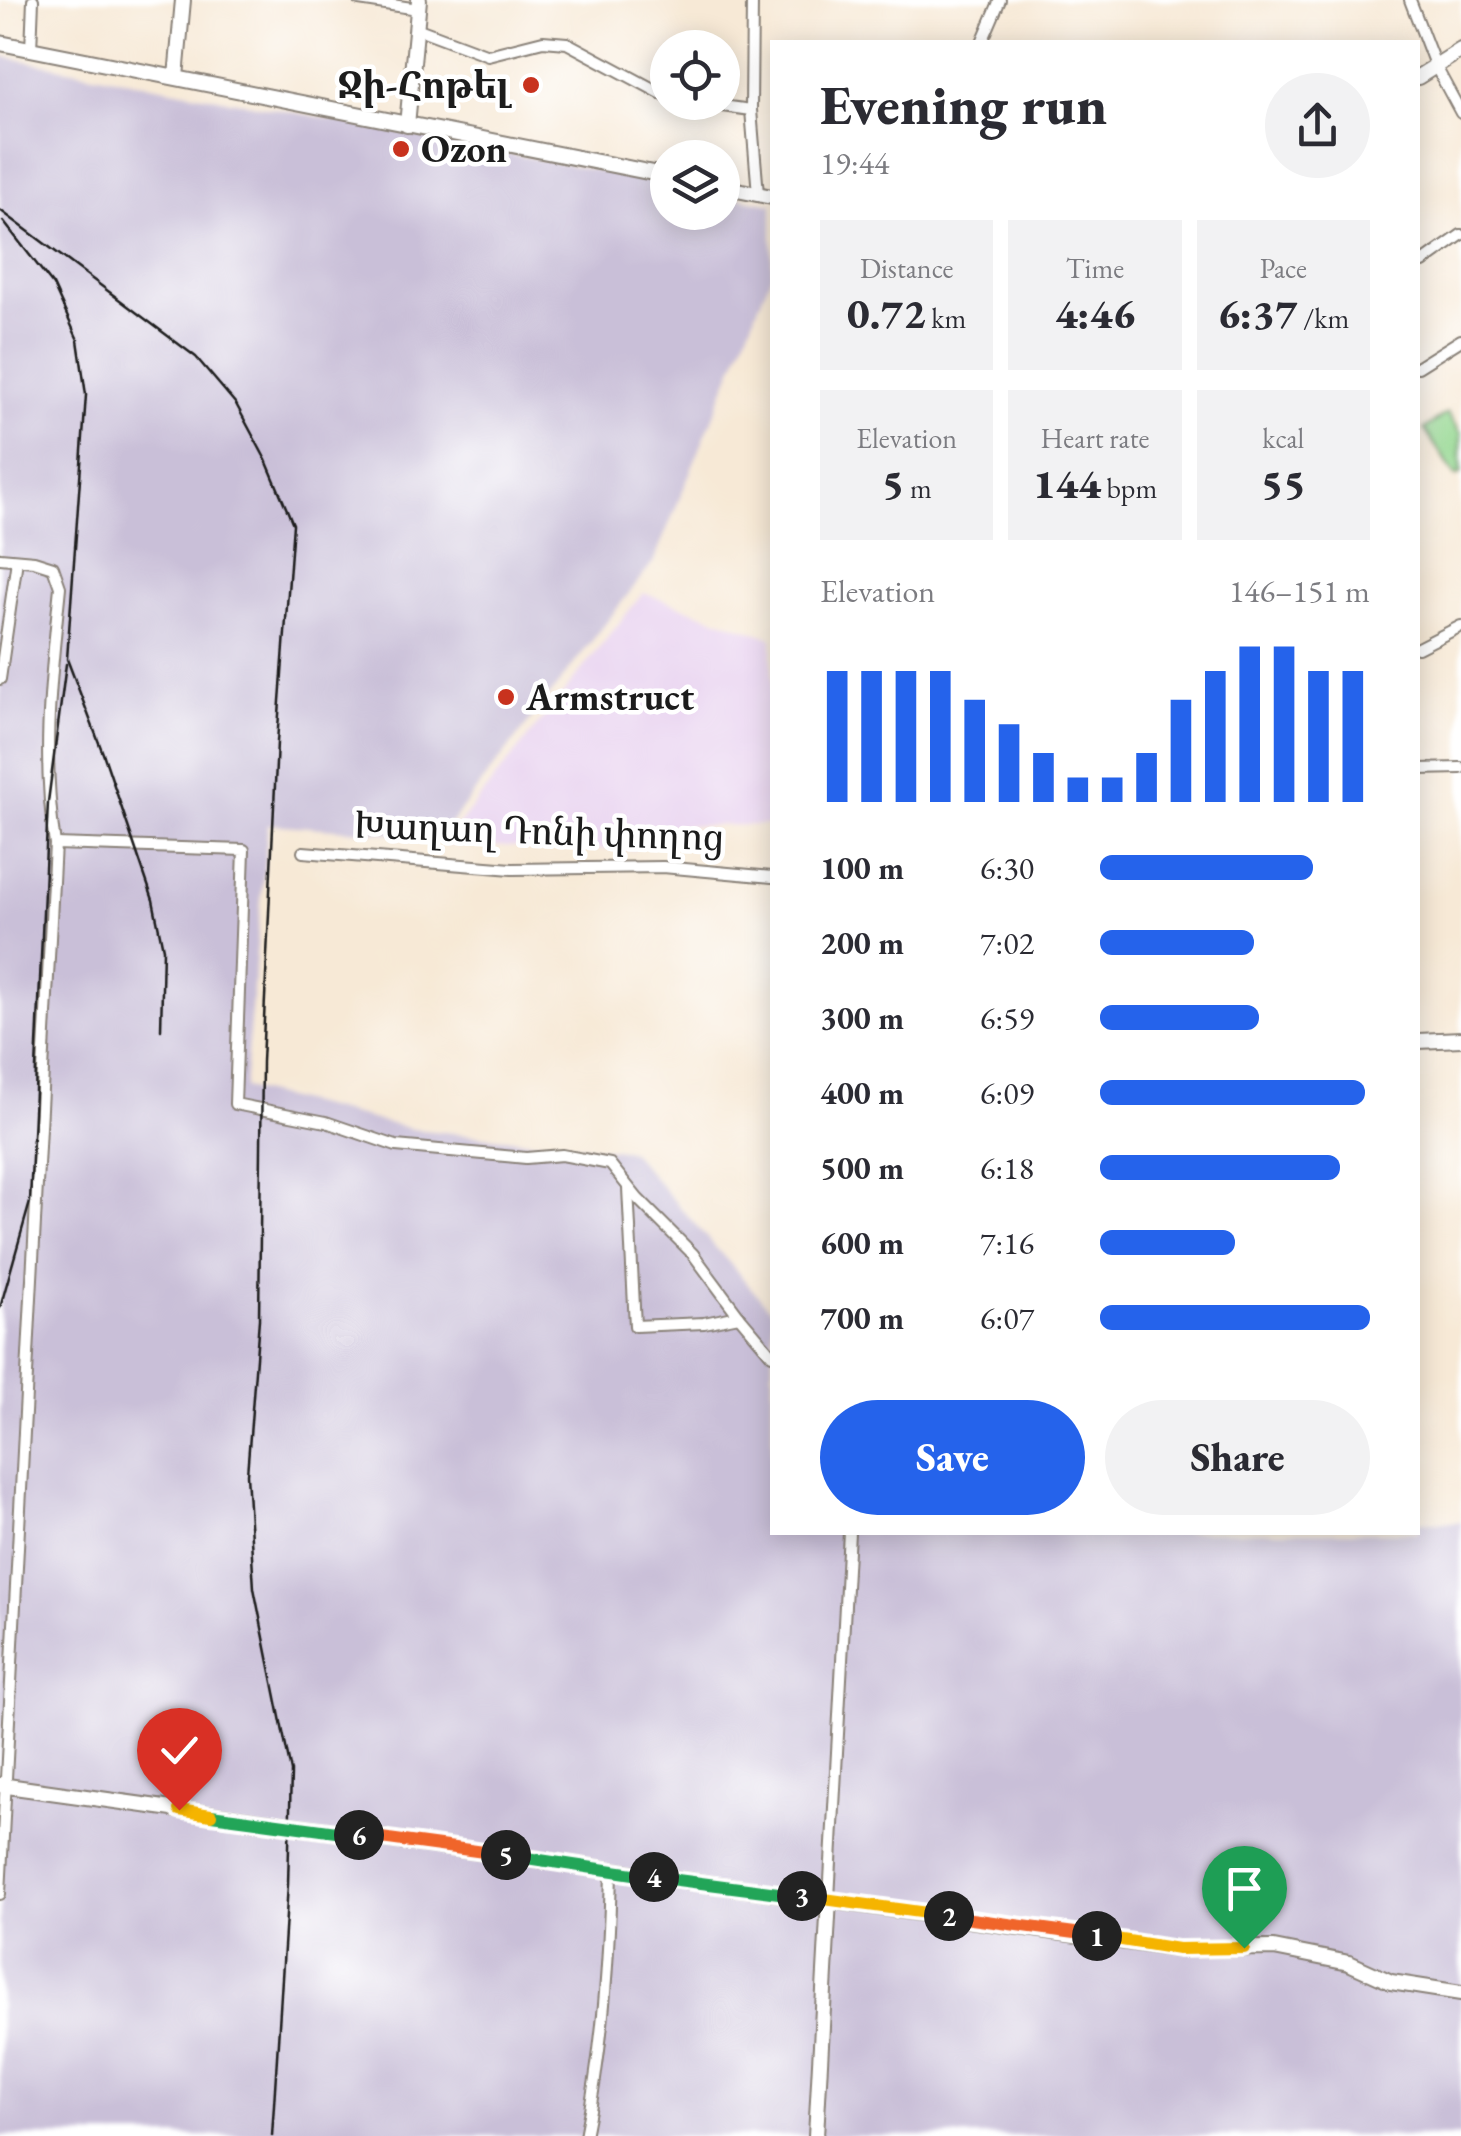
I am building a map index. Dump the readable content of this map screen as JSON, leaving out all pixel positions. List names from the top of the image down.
{
  "streets": {
    "street": ["Խաղաղ Դոնի փողոց"]
  },
  "places": ["Ջի-Հոթել", "Ozon", "Armstruct"],
  "page": {
    "heading": ["Evening run", "19:44"],
    "stats": [
      ["Distance", "0.72 km"],
      ["Time", "4:46"],
      ["Pace", "6:37 /km"],
      ["Elevation", "5 m"],
      ["Heart rate", "144 bpm"],
      ["kcal", "55"]
    ],
    "chart": ["Elevation", "146–151 m"],
    "list": [
      {
        "name": "100 m",
        "note": "6:30"
      },
      {
        "name": "200 m",
        "note": "7:02"
      },
      {
        "name": "300 m",
        "note": "6:59"
      },
      {
        "name": "400 m",
        "note": "6:09"
      },
      {
        "name": "500 m",
        "note": "6:18"
      },
      {
        "name": "600 m",
        "note": "7:16"
      },
      {
        "name": "700 m",
        "note": "6:07"
      }
    ],
    "buttons": ["Save", "Share"],
    "pins": [
      "6",
      "5",
      "4",
      "3",
      "2",
      "1"
    ]
  }
}
